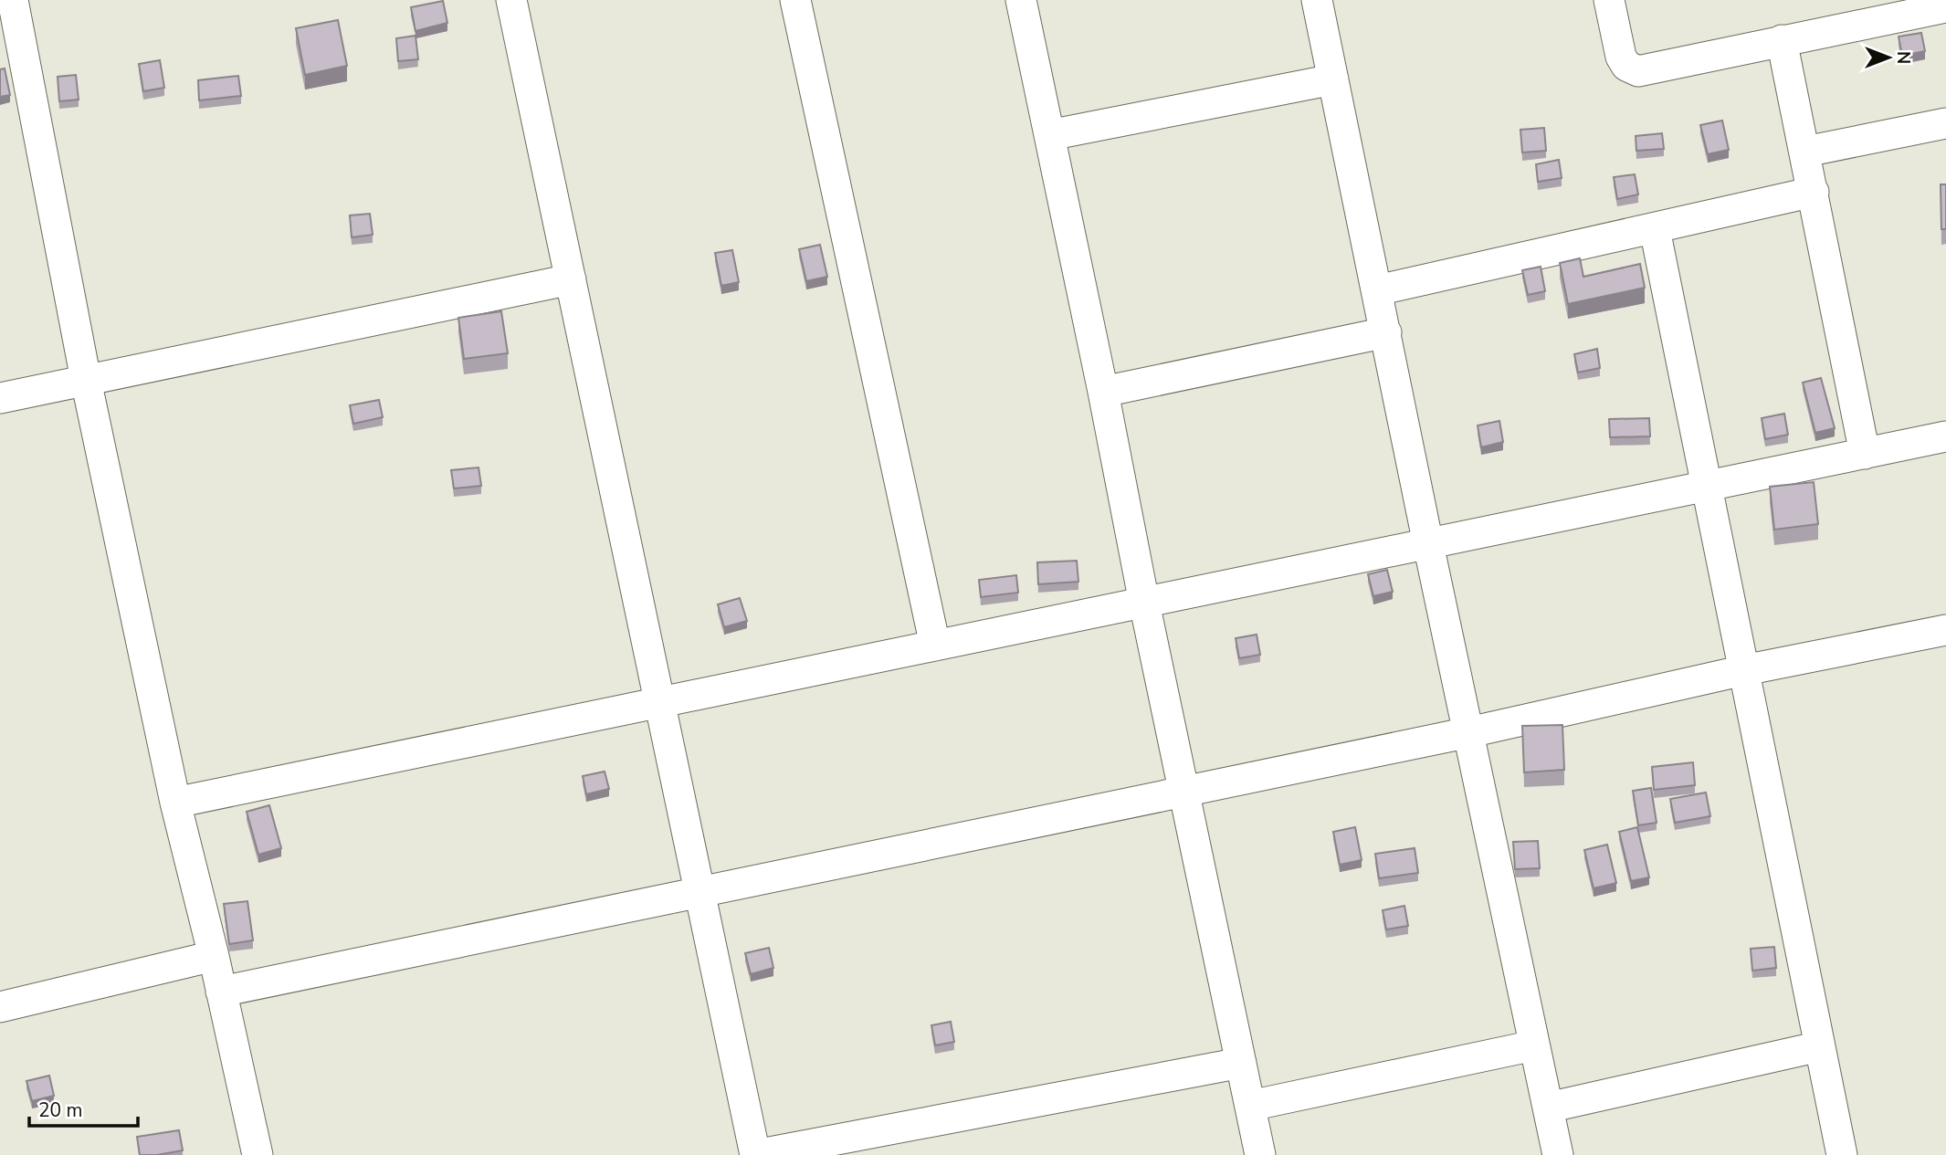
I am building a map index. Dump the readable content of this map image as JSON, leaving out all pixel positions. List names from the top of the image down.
{
  "scale_bar": "20 m",
  "north": "right"
}
